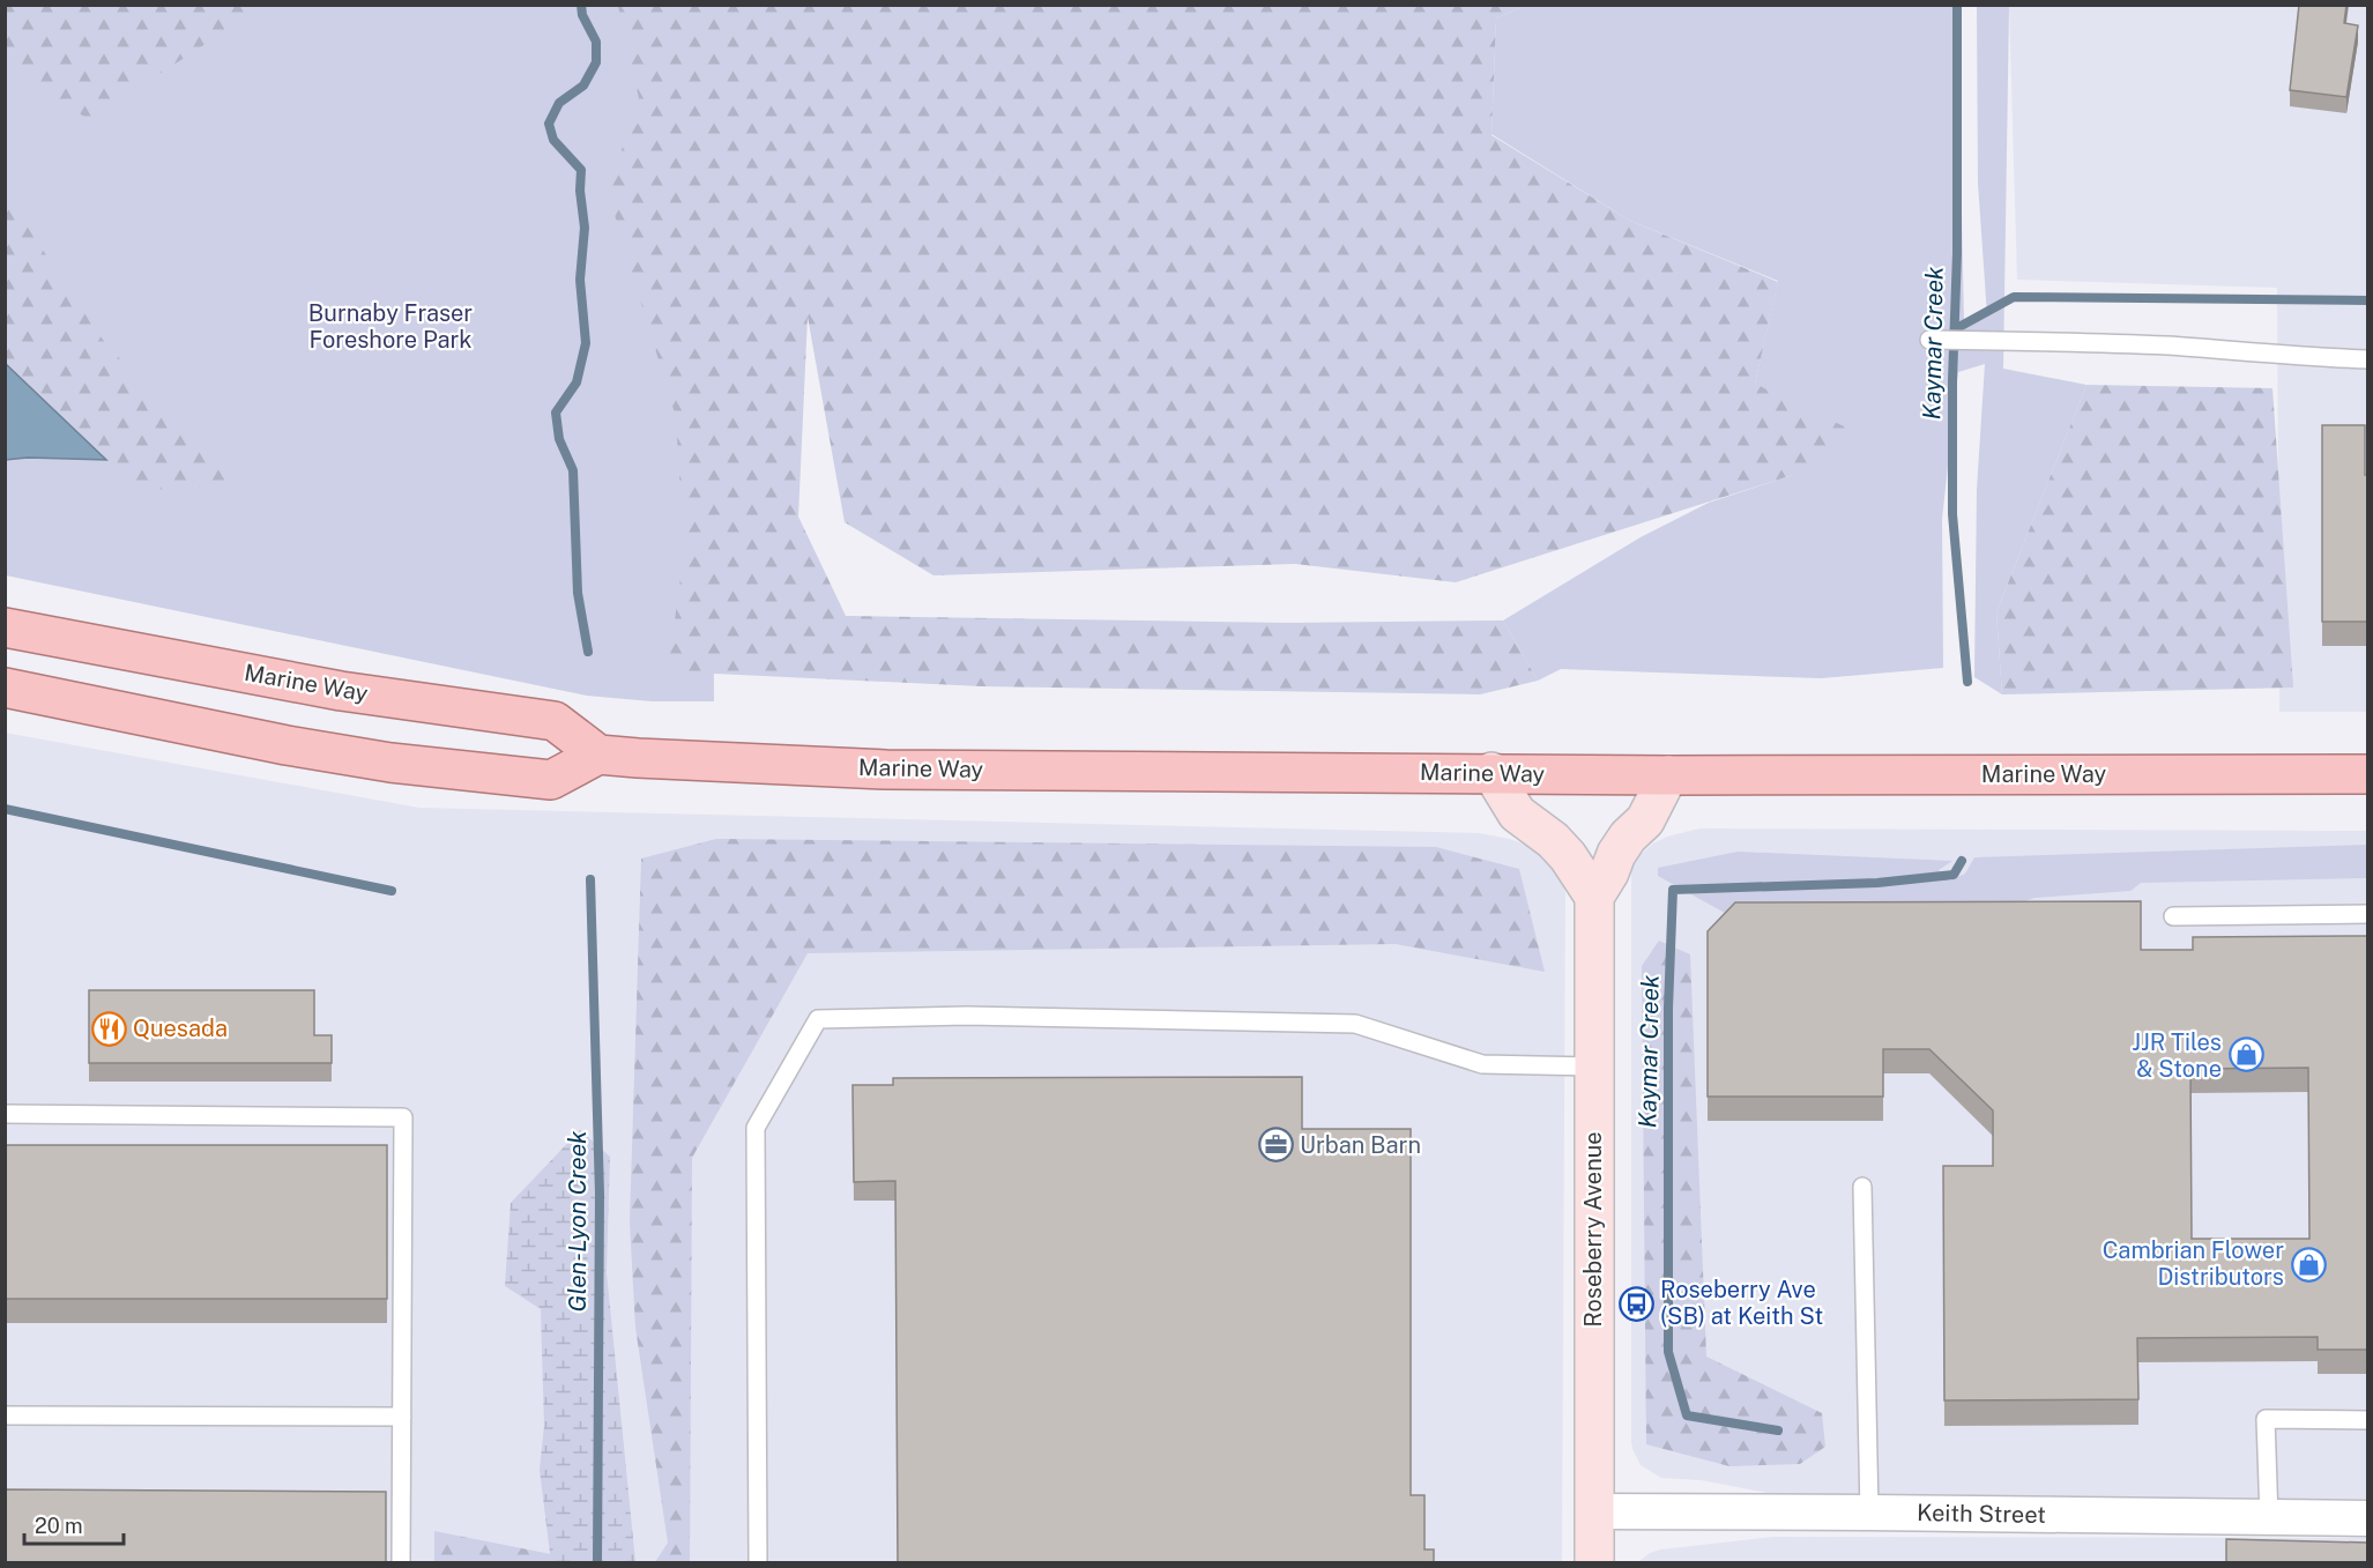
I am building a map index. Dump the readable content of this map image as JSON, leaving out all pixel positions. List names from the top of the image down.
{
  "streets": {
    "main road": ["Marine Way"],
    "street": ["Roseberry Avenue", "Keith Street"]
  },
  "crossings": [
    ["Marine Way", "Roseberry Avenue"],
    ["Roseberry Avenue", "Keith Street"]
  ],
  "water": ["Kaymar Creek", "Glen-Lyon Creek"],
  "parks": ["Burnaby Fraser Foreshore Park"],
  "places": {
    "restaurant": ["Quesada"],
    "shop": ["JJR Tiles & Stone", "Cambrian Flower Distributors"],
    "office": ["Urban Barn"],
    "bus stop": ["Roseberry Ave (SB) at Keith St"]
  },
  "scale_bar": "20 m"
}
